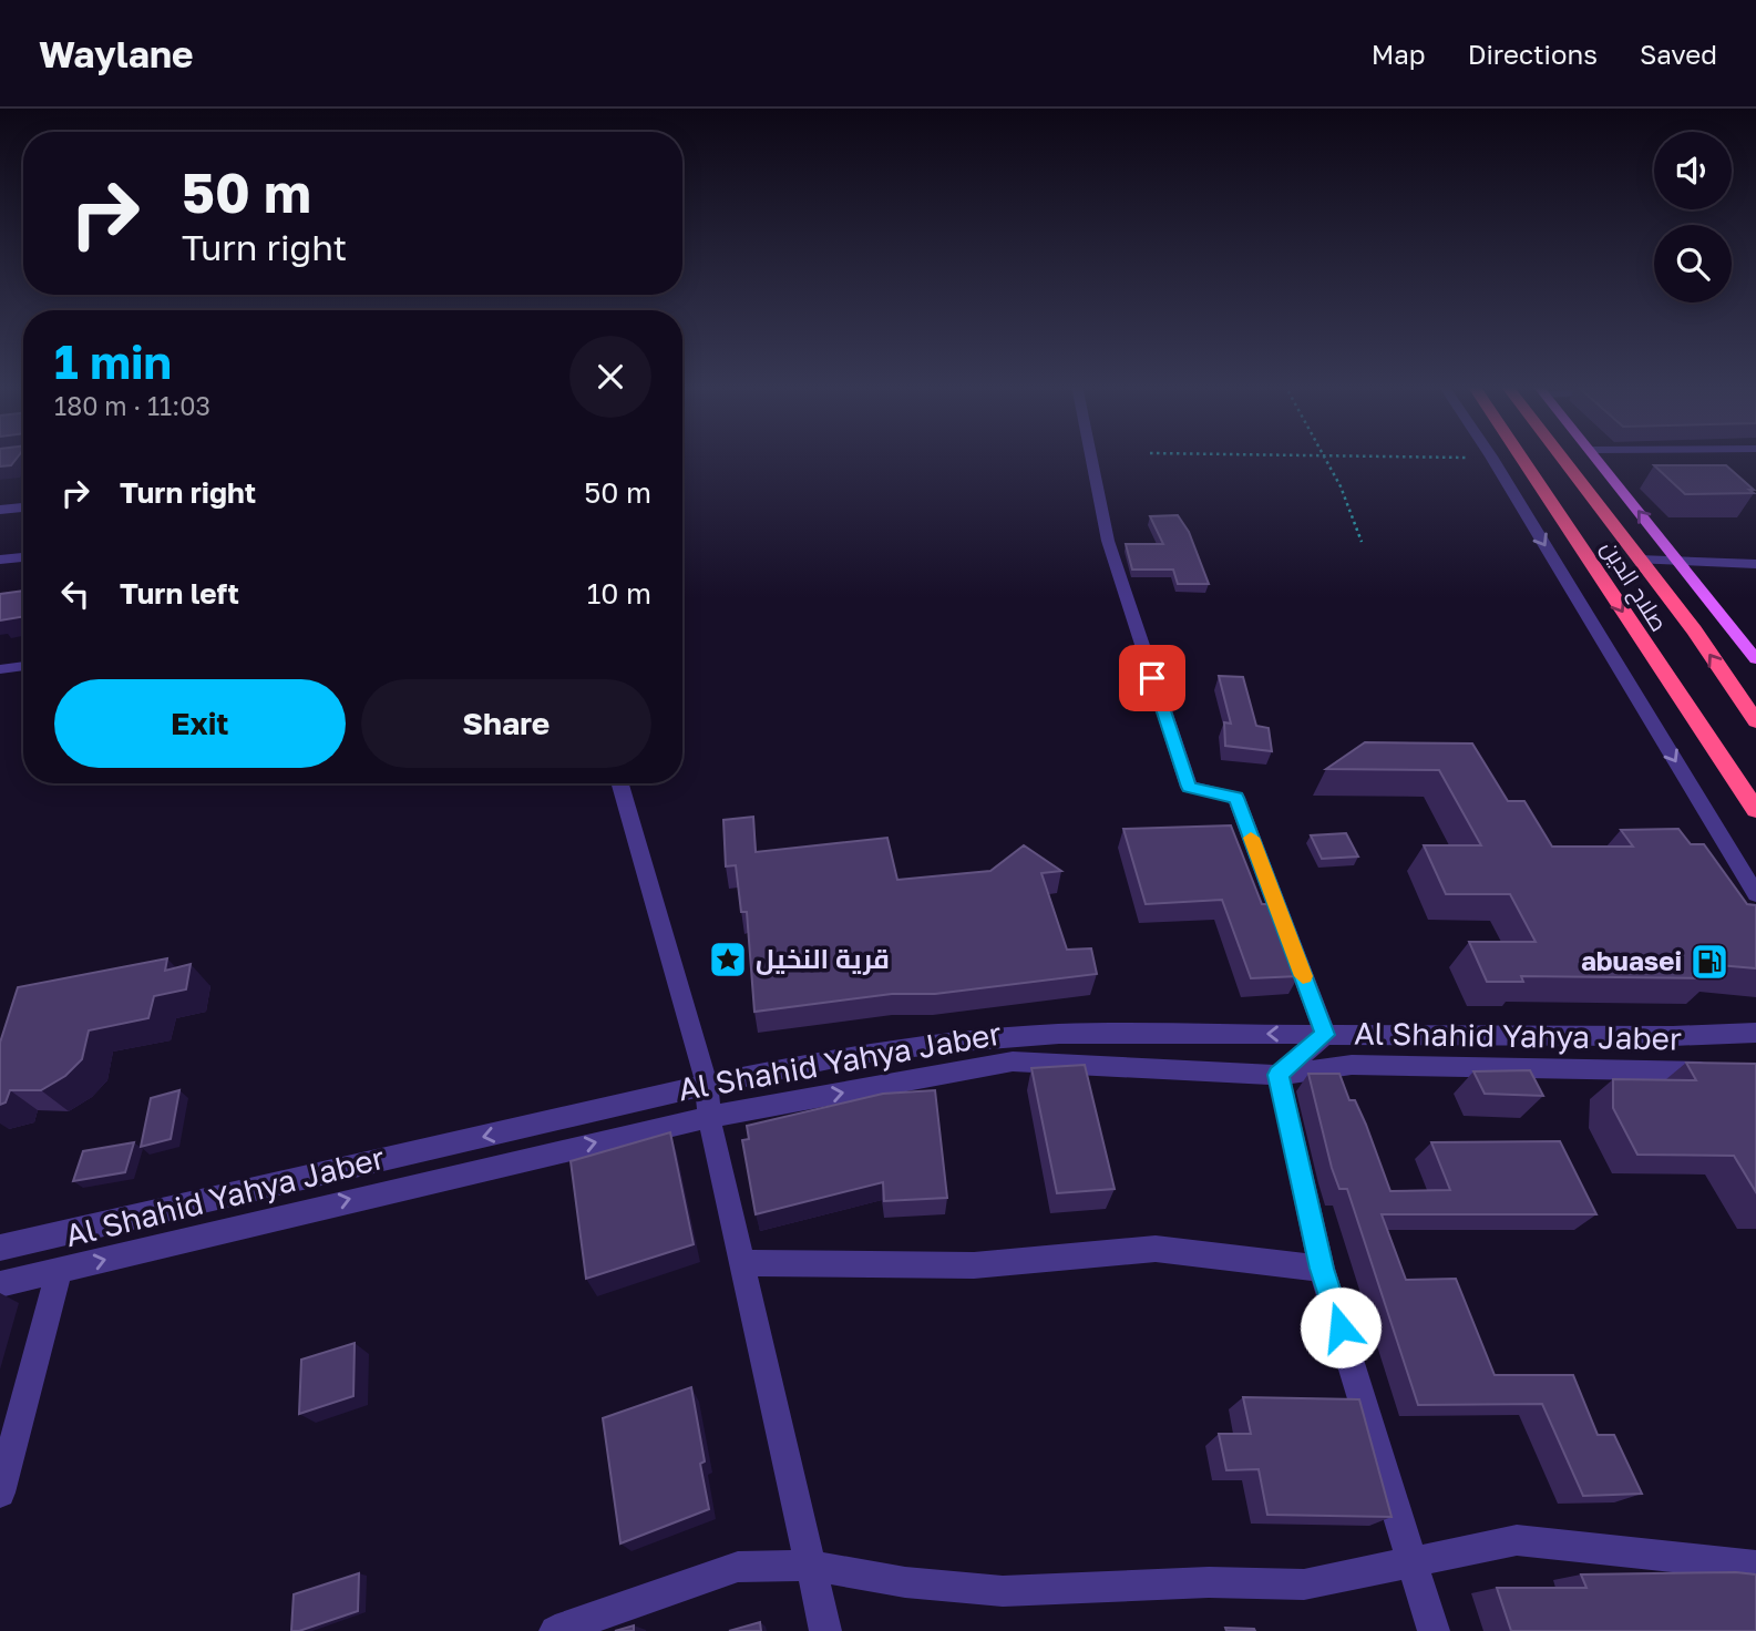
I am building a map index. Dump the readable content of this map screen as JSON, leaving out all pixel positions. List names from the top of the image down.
{
  "streets": {
    "highway": ["صلاح الدين"],
    "street": ["Al Shahid Yahya Jaber"]
  },
  "places": {
    "place": ["قرية النخيل"],
    "fuel station": ["abuasei"]
  },
  "page": {
    "header": "Waylane",
    "nav": ["Map", "Directions", "Saved"],
    "turn": ["50 m", "Turn right"],
    "heading": ["1 min", "180 m · 11:03"],
    "list": [
      {
        "name": "Turn right",
        "value": "50 m"
      },
      {
        "name": "Turn left",
        "value": "10 m"
      }
    ],
    "buttons": ["Exit", "Share"]
  }
}
